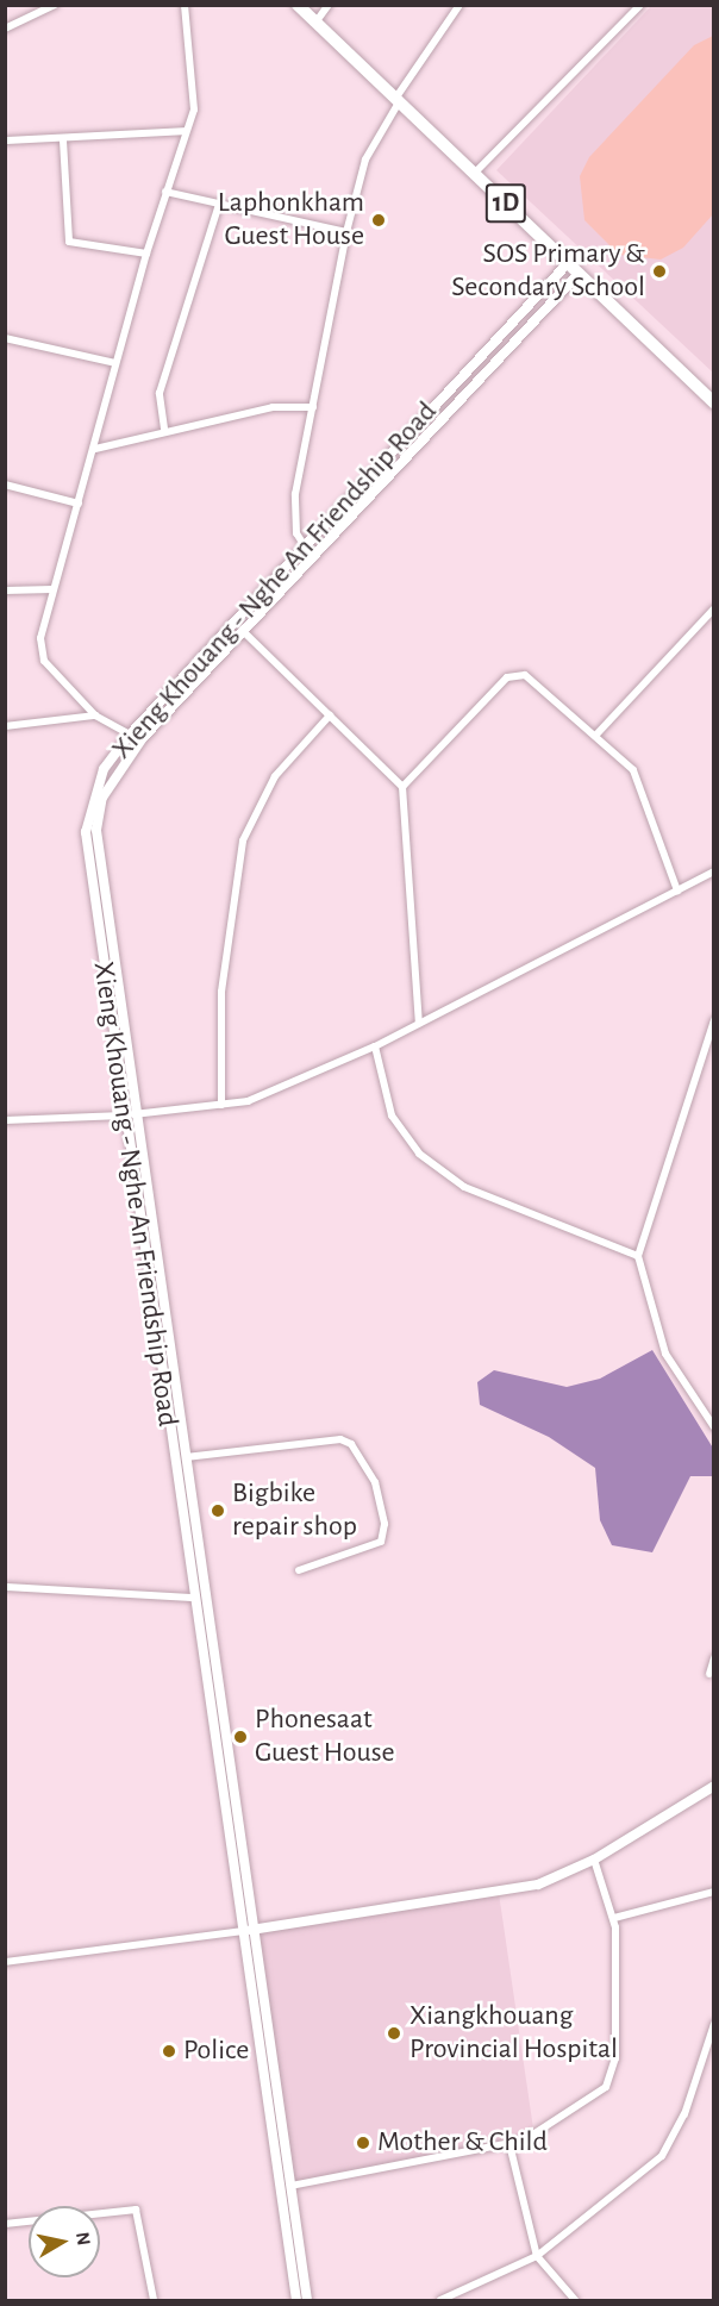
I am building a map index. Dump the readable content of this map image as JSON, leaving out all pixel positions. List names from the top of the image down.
{
  "streets": {
    "highway": ["1D"],
    "street": ["Xieng Khouang - Nghe An Friendship Road"]
  },
  "crossings": [
    ["1D", "Xieng Khouang - Nghe An Friendship Road"]
  ],
  "places": [
    "Laphonkham Guest House",
    "SOS Primary & Secondary School",
    "Bigbike repair shop",
    "Phonesaat Guest House",
    "Xiangkhouang Provincial Hospital",
    "Police",
    "Mother & Child"
  ],
  "north": "right"
}
